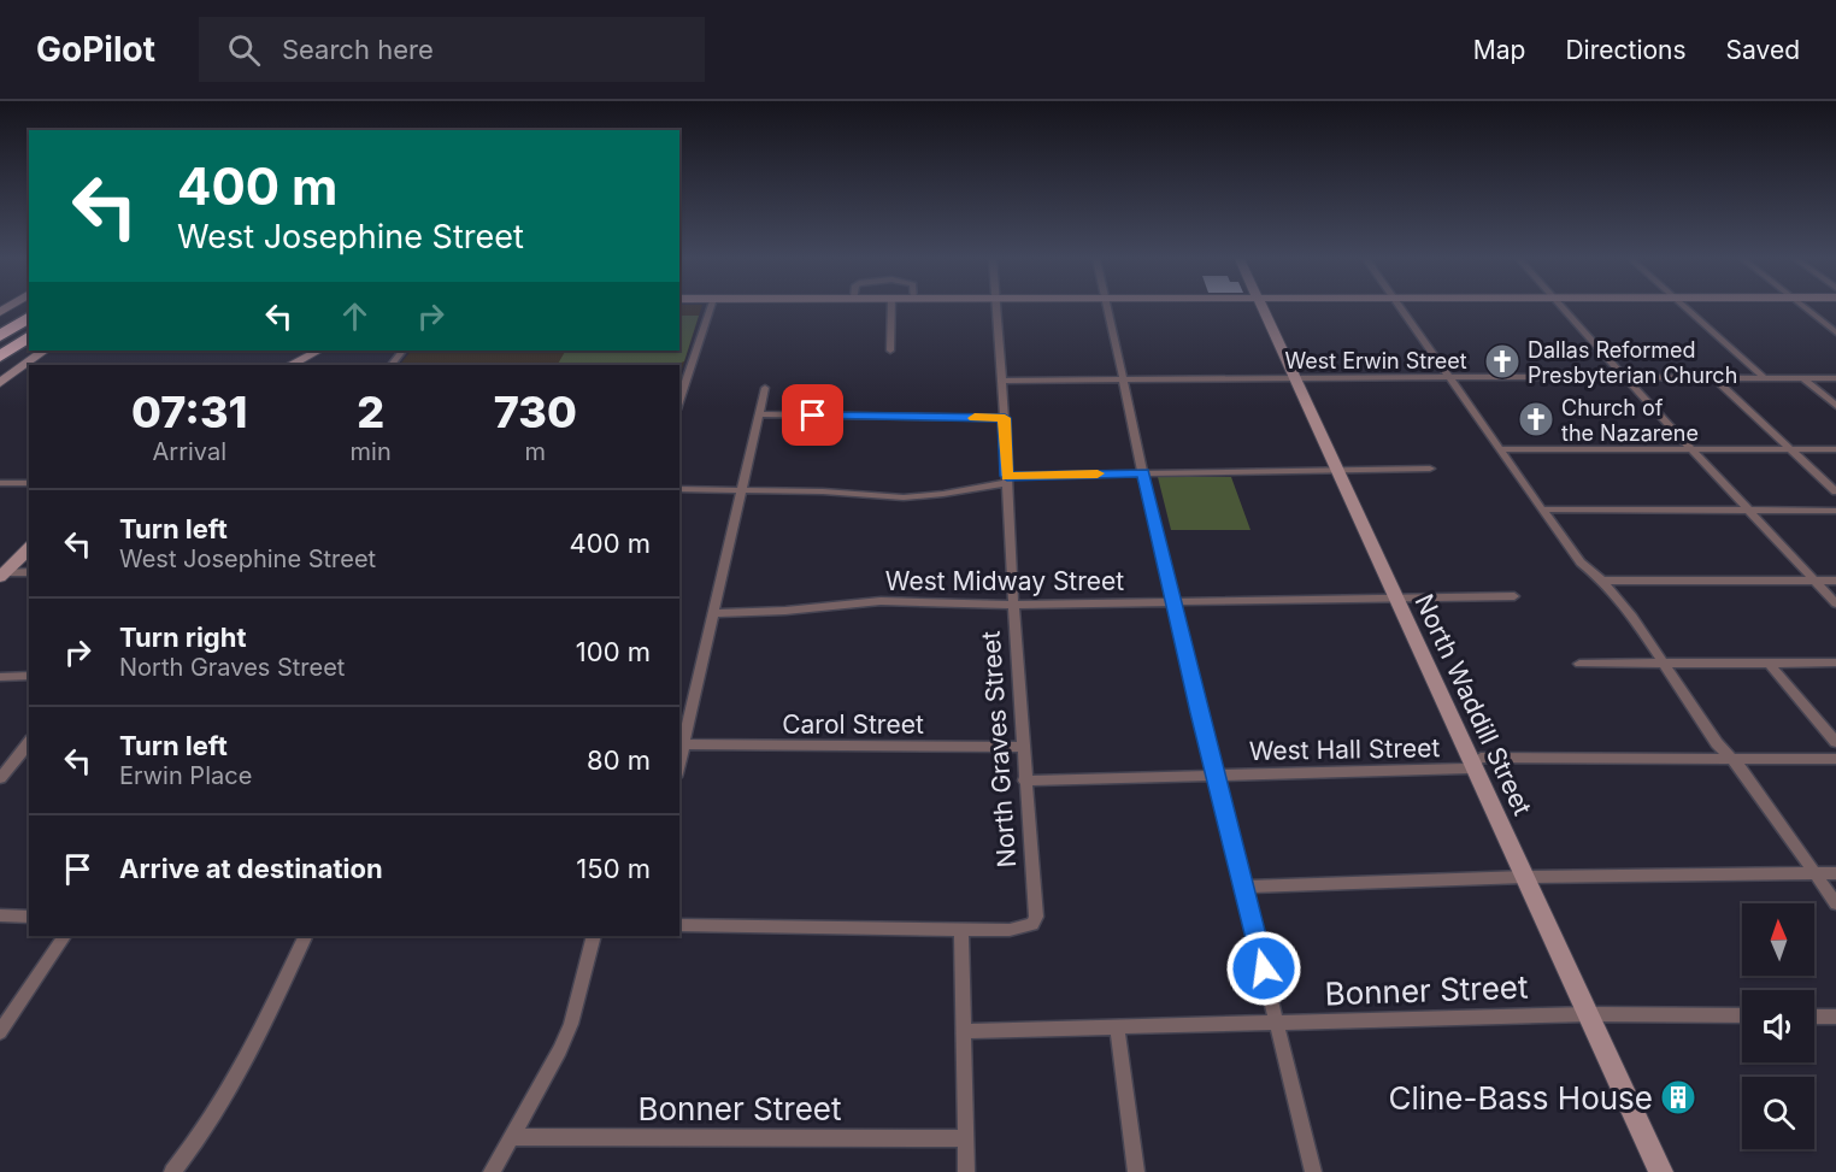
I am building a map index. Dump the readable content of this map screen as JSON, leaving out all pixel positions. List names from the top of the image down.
{
  "streets": {
    "street": [
      "West Erwin Street",
      "West Midway Street",
      "North Waddill Street",
      "Carol Street",
      "North Graves Street",
      "West Hall Street",
      "Bonner Street"
    ]
  },
  "crossings": [
    ["West Erwin Street", "North Waddill Street"],
    ["West Erwin Street", "North Graves Street"],
    ["West Midway Street", "North Waddill Street"],
    ["West Midway Street", "North Graves Street"],
    ["North Waddill Street", "West Hall Street"],
    ["North Waddill Street", "Bonner Street"],
    ["Carol Street", "North Graves Street"],
    ["North Graves Street", "West Hall Street"]
  ],
  "places": {
    "church": ["Dallas Reformed Presbyterian Church", "Church of the Nazarene"],
    "building": ["Cline-Bass House"]
  },
  "north": "top",
  "page": {
    "header": "GoPilot",
    "search": "Search here",
    "nav": ["Map", "Directions", "Saved"],
    "turn": ["400 m", "West Josephine Street"],
    "eta": [
      "07:31",
      "Arrival",
      "2",
      "min",
      "730",
      "m"
    ],
    "list": [
      {
        "name": "Turn left",
        "note": "West Josephine Street",
        "value": "400 m"
      },
      {
        "name": "Turn right",
        "note": "North Graves Street",
        "value": "100 m"
      },
      {
        "name": "Turn left",
        "note": "Erwin Place",
        "value": "80 m"
      },
      {
        "name": "Arrive at destination",
        "value": "150 m"
      }
    ]
  }
}
